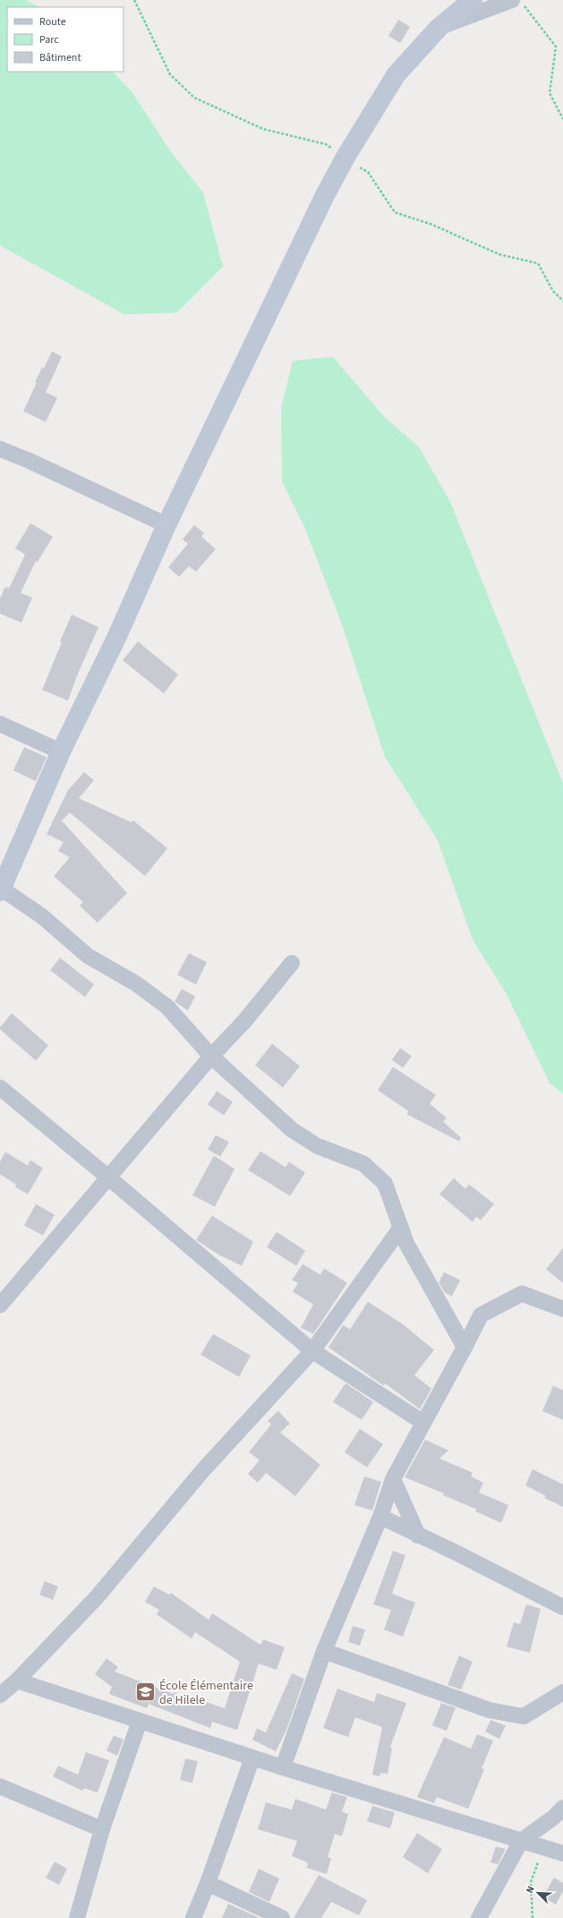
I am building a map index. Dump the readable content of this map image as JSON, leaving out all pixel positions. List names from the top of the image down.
{
  "places": {
    "school or university": ["École Élémentaire de Hilele"]
  },
  "legend": ["Route", "Parc", "Bâtiment"],
  "north": "top left"
}
